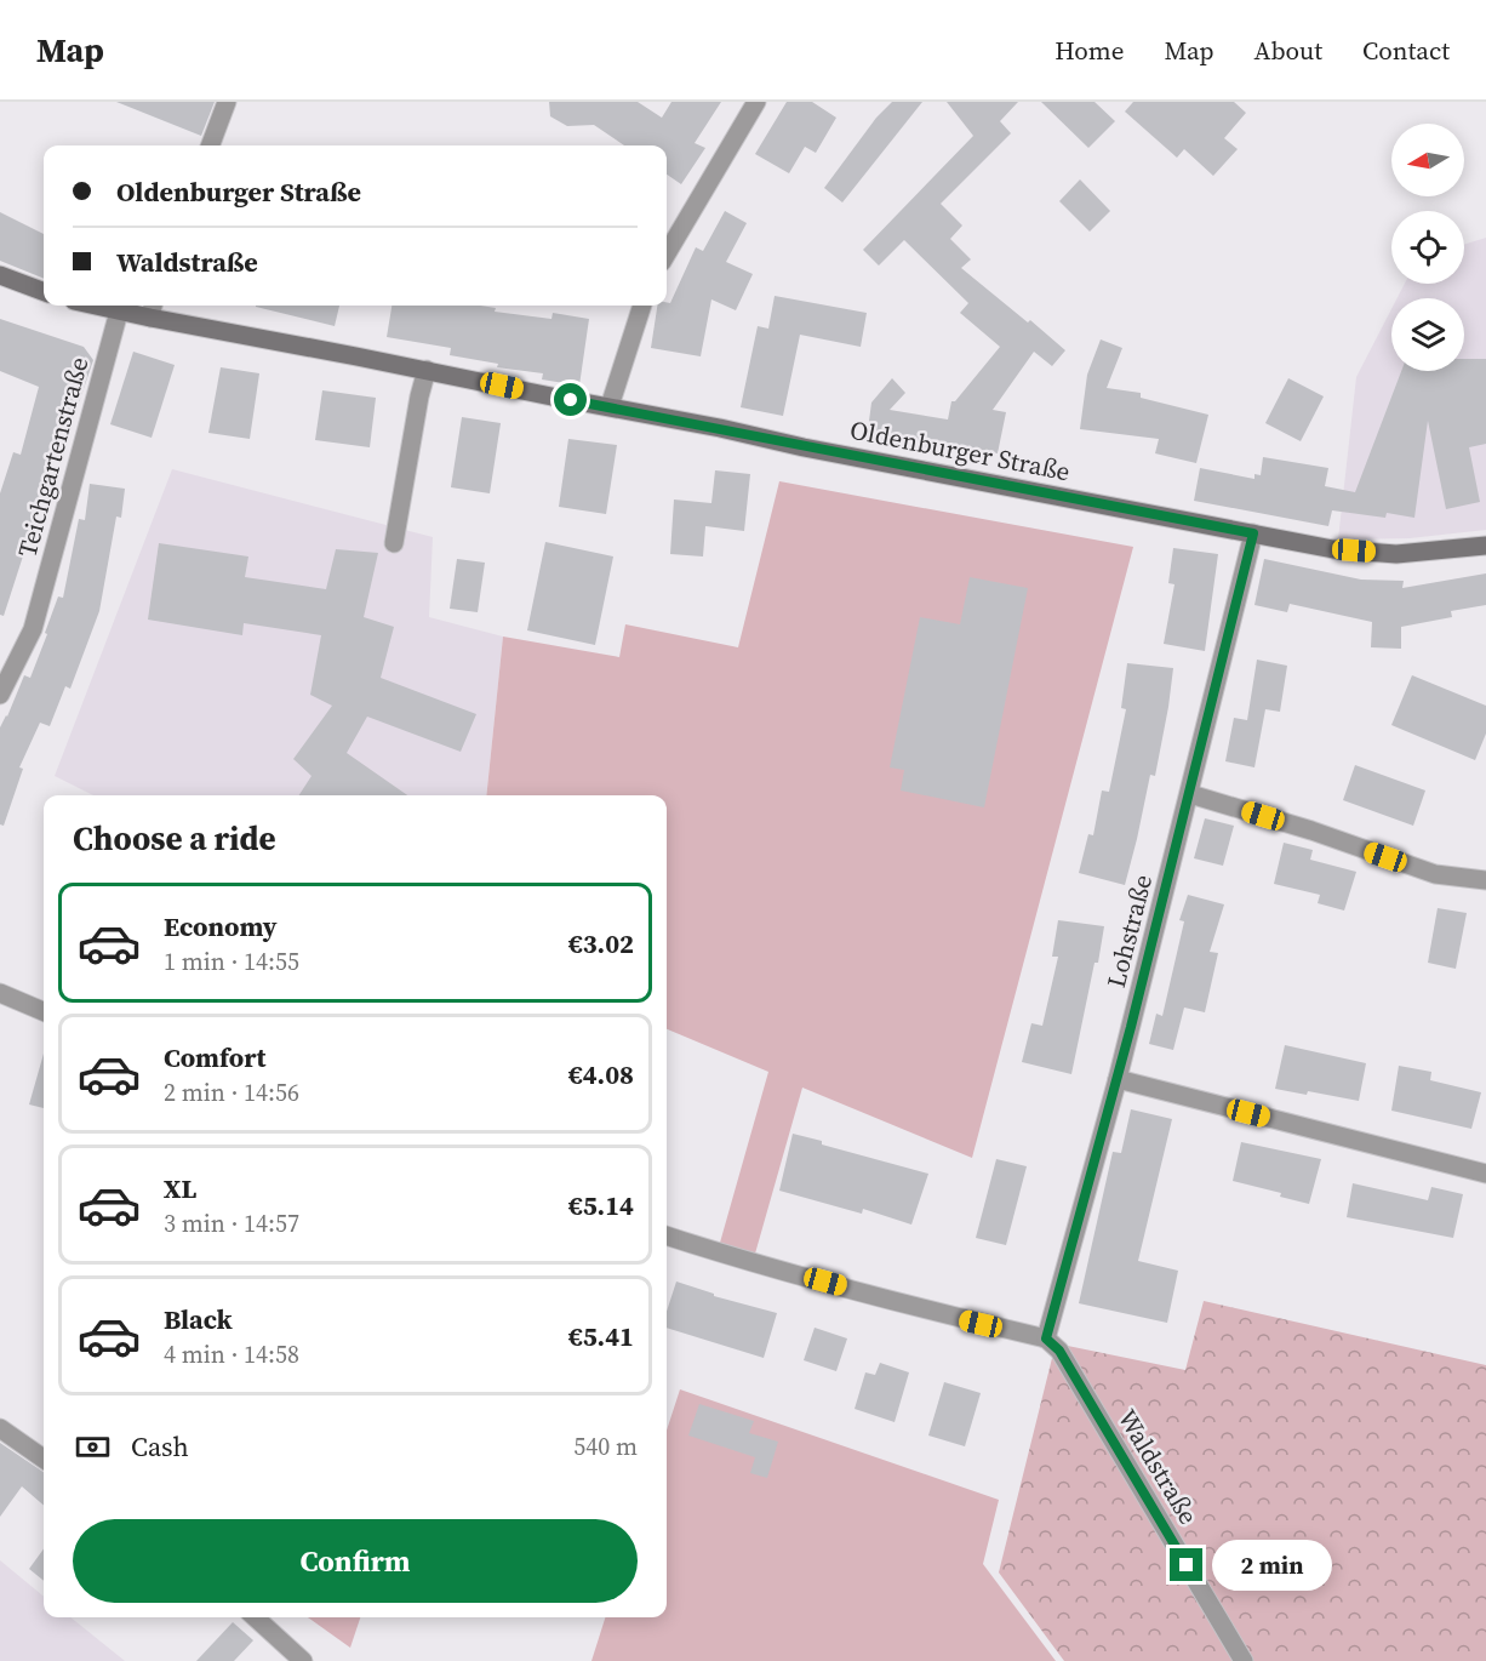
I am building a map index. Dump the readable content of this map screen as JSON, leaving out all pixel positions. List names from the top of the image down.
{
  "streets": {
    "main road": ["Oldenburger Straße"],
    "street": ["Teichgartenstraße", "Lohstraße", "Waldstraße"]
  },
  "crossings": [
    ["Oldenburger Straße", "Teichgartenstraße"],
    ["Oldenburger Straße", "Lohstraße"],
    ["Lohstraße", "Waldstraße"]
  ],
  "north": "left",
  "page": {
    "header": "Map",
    "nav": [
      "Home",
      "Map",
      "About",
      "Contact"
    ],
    "banner": ["Oldenburger Straße", "Waldstraße"],
    "heading": "Choose a ride",
    "list": [
      {
        "name": "Economy",
        "note": "1 min · 14:55",
        "value": "€3.02"
      },
      {
        "name": "Comfort",
        "note": "2 min · 14:56",
        "value": "€4.08"
      },
      {
        "name": "XL",
        "note": "3 min · 14:57",
        "value": "€5.14"
      },
      {
        "name": "Black",
        "note": "4 min · 14:58",
        "value": "€5.41"
      }
    ],
    "pay": ["Cash", "540 m"],
    "buttons": "Confirm",
    "bubble": "2 min"
  }
}
